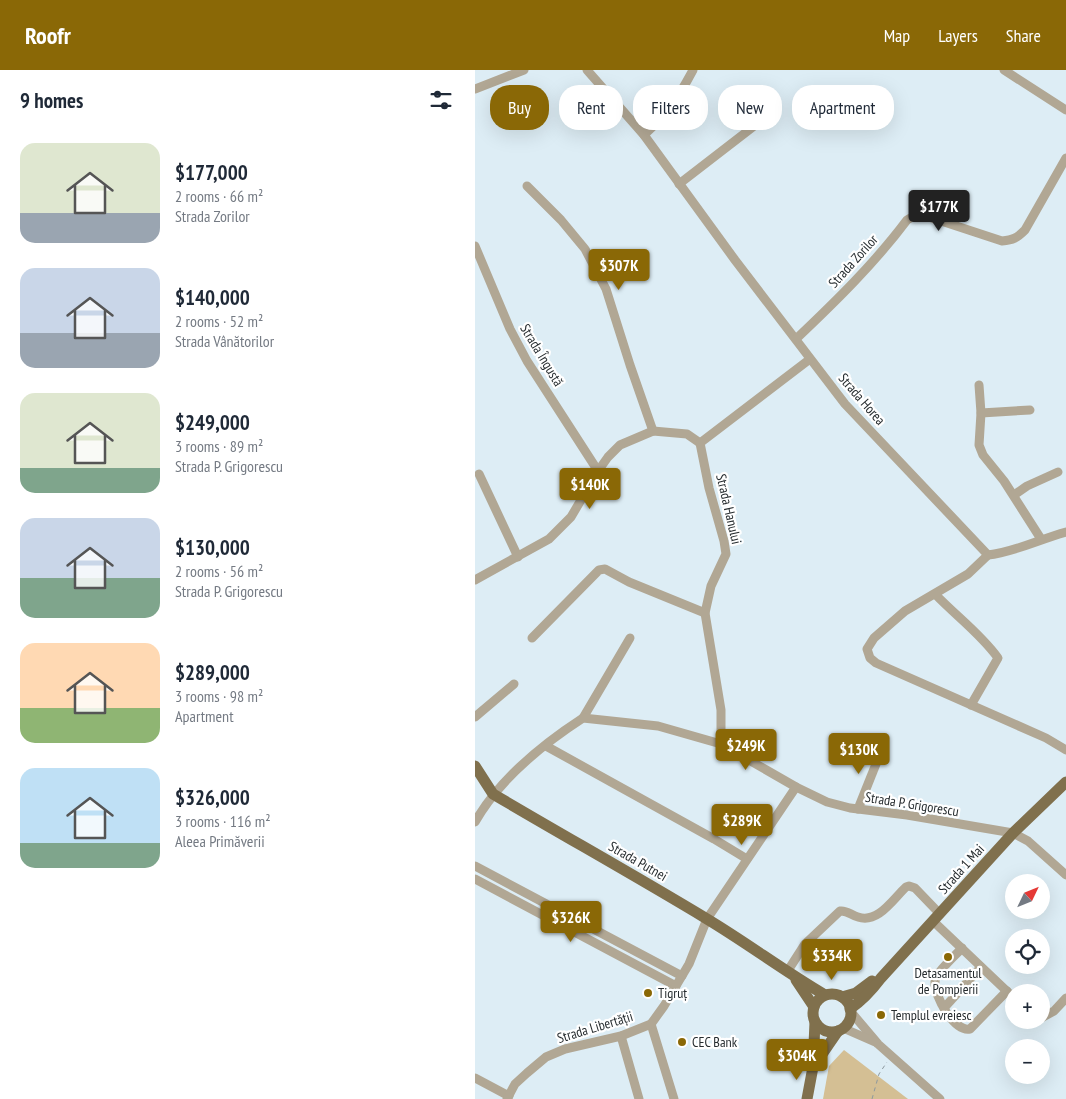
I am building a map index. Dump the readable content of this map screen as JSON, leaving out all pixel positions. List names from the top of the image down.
{
  "streets": {
    "main road": ["Strada Putnei", "Strada 1 Mai"],
    "street": [
      "Strada Zorilor",
      "Strada Îngustă",
      "Strada Horea",
      "Strada Hanului",
      "Strada P. Grigorescu",
      "Strada Libertății"
    ]
  },
  "crossings": [
    ["Strada Zorilor", "Strada Horea"],
    ["Strada Hanului", "Strada P. Grigorescu"],
    ["Strada P. Grigorescu", "Strada 1 Mai"],
    ["Strada P. Grigorescu", "Strada Libertății"],
    ["Strada Putnei", "Strada 1 Mai"],
    ["Strada Putnei", "Strada Libertății"]
  ],
  "places": [
    "Detasamentul de Pompierii",
    "Tigruț",
    "Templul evreiesc",
    "CEC Bank"
  ],
  "north": "top right",
  "page": {
    "header": "Roofr",
    "nav": ["Map", "Layers", "Share"],
    "heading": "9 homes",
    "chip": [
      "Buy",
      "Rent",
      "Filters",
      "New",
      "Apartment"
    ],
    "list": [
      {
        "name": "$177,000",
        "note": "2 rooms · 66 m² · Strada Zorilor"
      },
      {
        "name": "$140,000",
        "note": "2 rooms · 52 m² · Strada Vânătorilor"
      },
      {
        "name": "$249,000",
        "note": "3 rooms · 89 m² · Strada P. Grigorescu"
      },
      {
        "name": "$130,000",
        "note": "2 rooms · 56 m² · Strada P. Grigorescu"
      },
      {
        "name": "$289,000",
        "note": "3 rooms · 98 m² · Apartment"
      },
      {
        "name": "$326,000",
        "note": "3 rooms · 116 m² · Aleea Primăverii"
      }
    ],
    "price": [
      "$177K",
      "$307K",
      "$140K",
      "$249K",
      "$130K",
      "$289K",
      "$326K",
      "$334K",
      "$304K"
    ],
    "map_buttons": ["+", "−"]
  }
}
